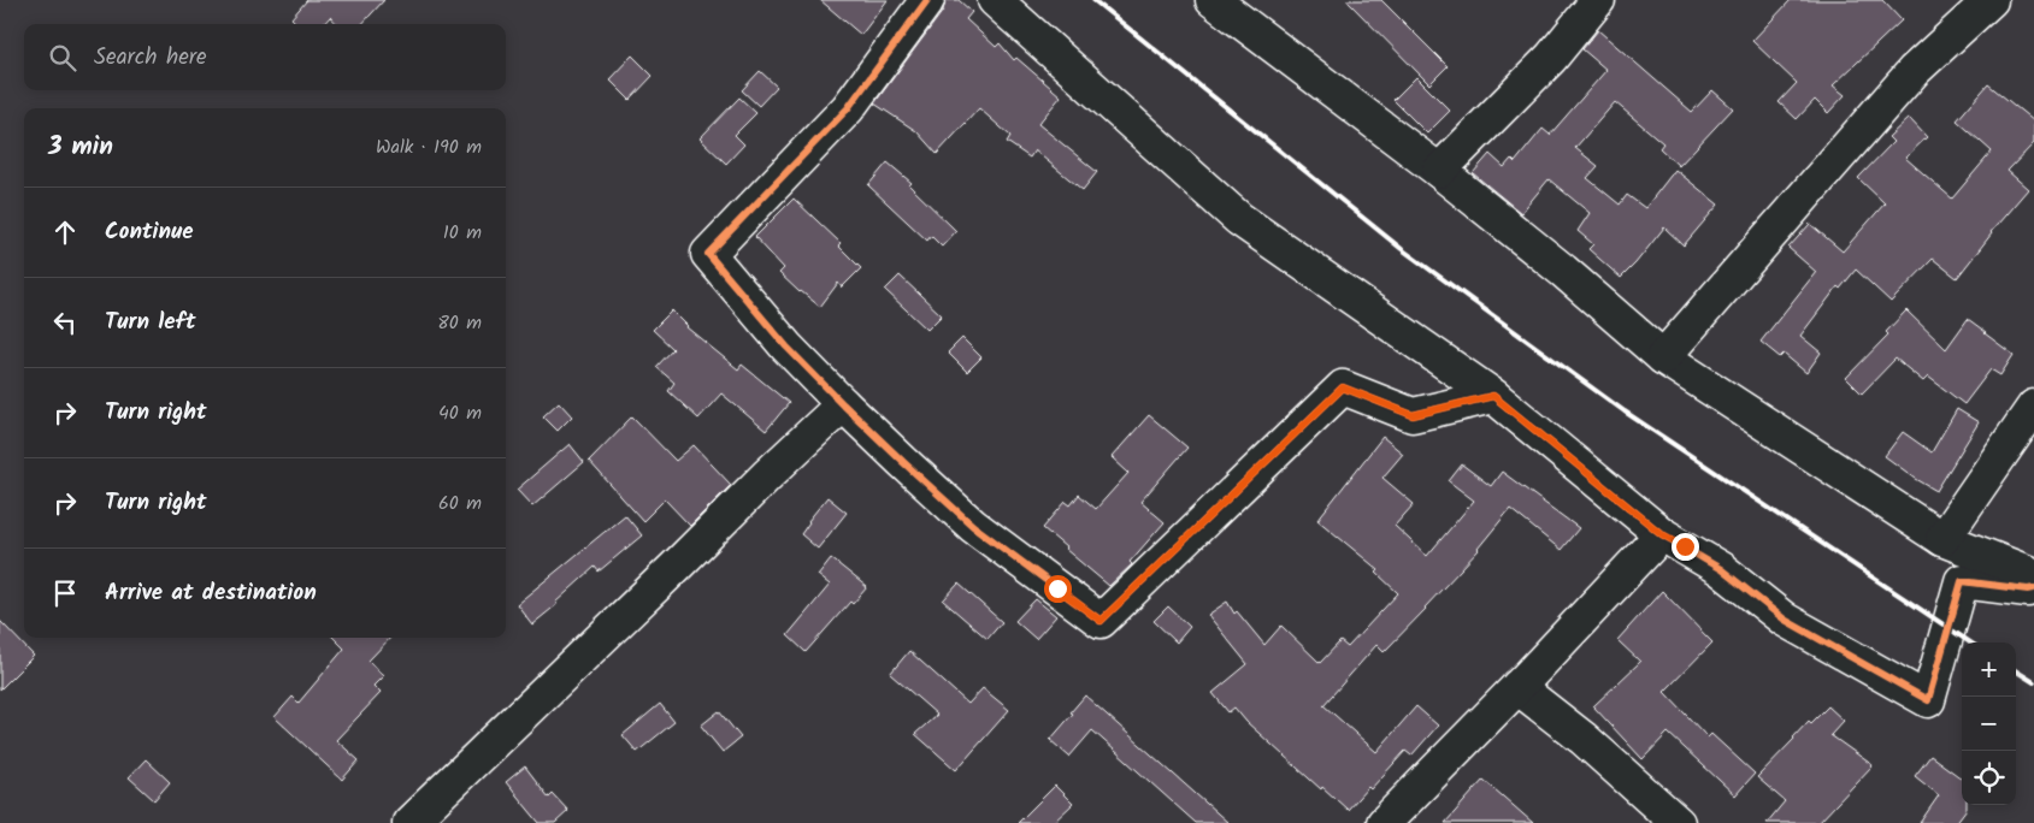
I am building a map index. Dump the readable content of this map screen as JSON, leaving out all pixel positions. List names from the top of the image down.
{
  "page": {
    "search": "Search here",
    "heading": ["3 min", "Walk · 190 m"],
    "list": [
      ["Continue", "10 m"],
      ["Turn left", "80 m"],
      ["Turn right", "40 m"],
      ["Turn right", "60 m"],
      "Arrive at destination"
    ],
    "map_buttons": ["+", "−"]
  }
}
